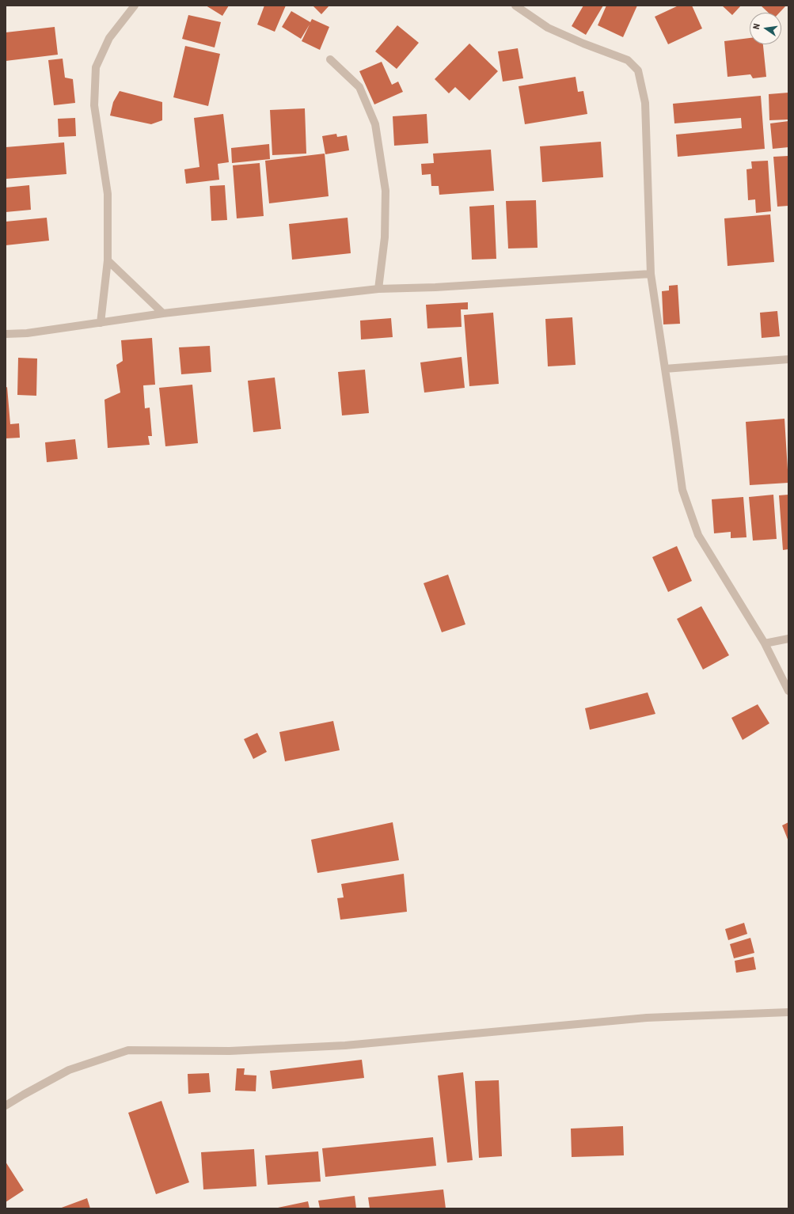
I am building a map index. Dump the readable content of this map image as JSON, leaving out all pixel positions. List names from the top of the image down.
{
  "north": "left"
}
